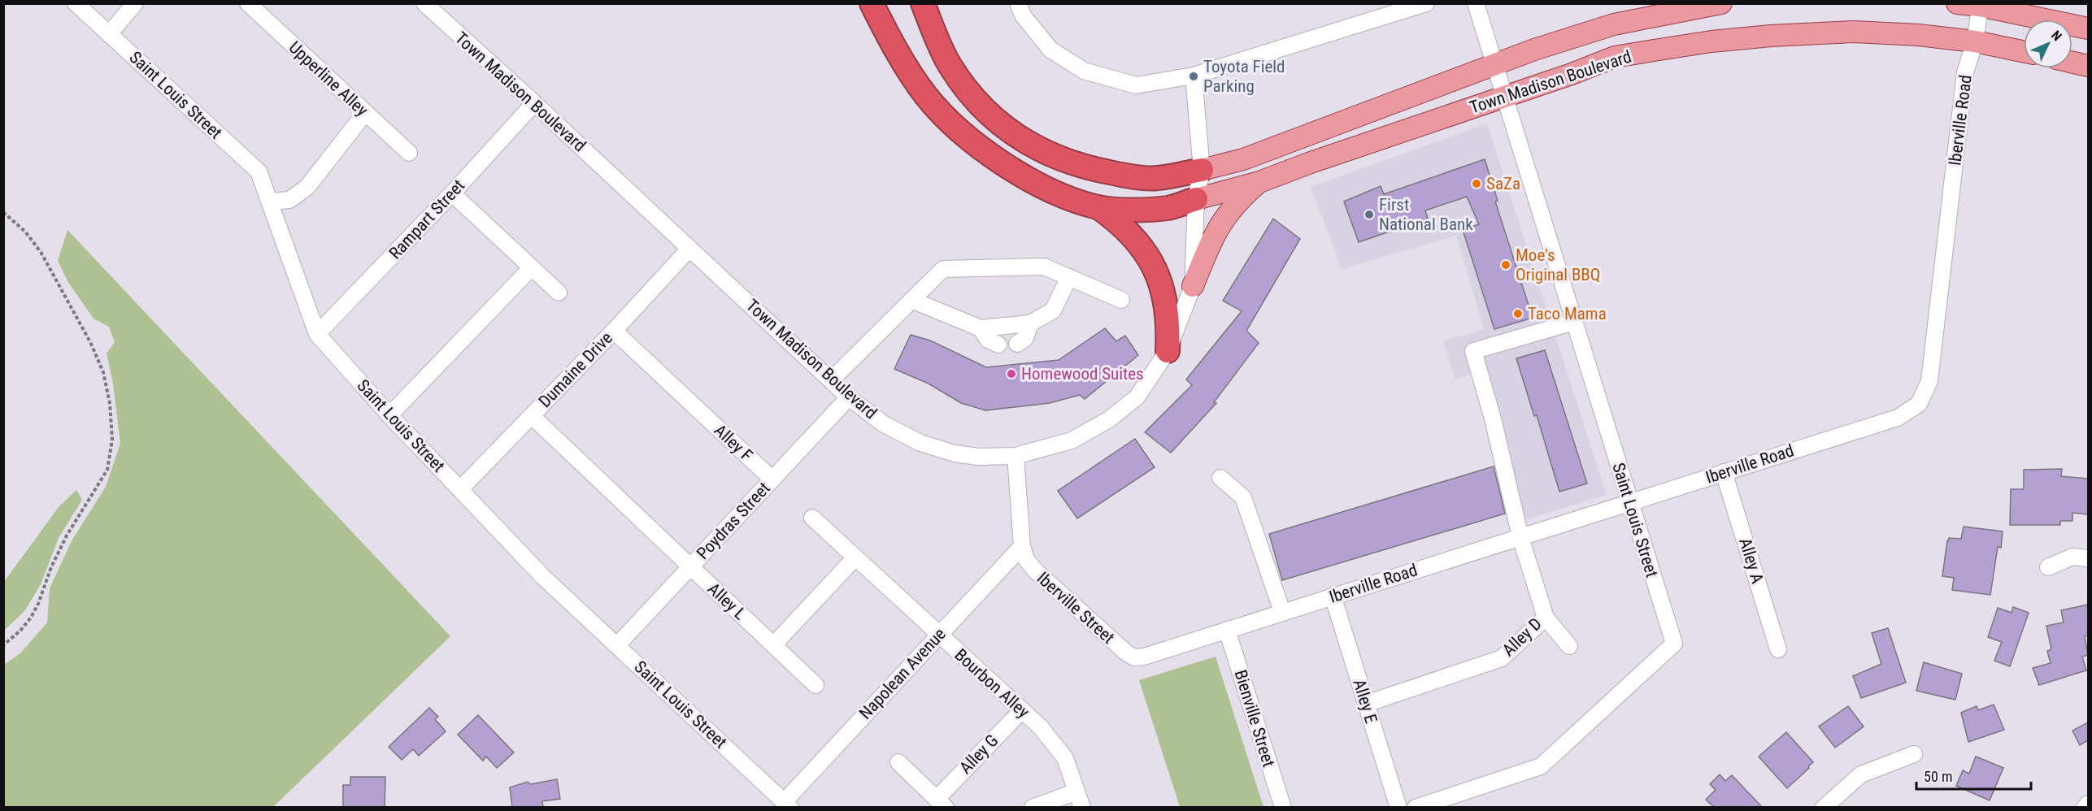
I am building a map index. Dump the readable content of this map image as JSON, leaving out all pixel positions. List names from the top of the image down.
{
  "streets": {
    "main road": ["Town Madison Boulevard"],
    "street": [
      "Upperline Alley",
      "Saint Louis Street",
      "Iberville Road",
      "Rampart Street",
      "Dumaine Drive",
      "Alley F",
      "Poydras Street",
      "Alley A",
      "Alley L",
      "Iberville Street",
      "Alley D",
      "Napolean Avenue",
      "Bourbon Alley",
      "Alley E",
      "Bienville Street",
      "Alley G"
    ]
  },
  "crossings": [
    ["Town Madison Boulevard", "Saint Louis Street"],
    ["Town Madison Boulevard", "Iberville Road"],
    ["Town Madison Boulevard", "Rampart Street"],
    ["Town Madison Boulevard", "Dumaine Drive"],
    ["Town Madison Boulevard", "Poydras Street"],
    ["Town Madison Boulevard", "Iberville Street"],
    ["Saint Louis Street", "Iberville Road"],
    ["Saint Louis Street", "Rampart Street"],
    ["Saint Louis Street", "Dumaine Drive"],
    ["Saint Louis Street", "Poydras Street"],
    ["Saint Louis Street", "Alley D"],
    ["Saint Louis Street", "Napolean Avenue"],
    ["Iberville Road", "Alley A"],
    ["Iberville Road", "Iberville Street"],
    ["Iberville Road", "Alley D"],
    ["Iberville Road", "Alley E"],
    ["Iberville Road", "Bienville Street"],
    ["Dumaine Drive", "Alley F"],
    ["Dumaine Drive", "Alley L"],
    ["Alley F", "Poydras Street"],
    ["Poydras Street", "Alley L"],
    ["Iberville Street", "Napolean Avenue"],
    ["Iberville Street", "Bienville Street"],
    ["Alley D", "Alley E"],
    ["Napolean Avenue", "Bourbon Alley"],
    ["Bourbon Alley", "Alley G"]
  ],
  "places": [
    "Toyota Field Parking",
    "SaZa",
    "First National Bank",
    "Moe's Original BBQ",
    "Taco Mama",
    "Homewood Suites"
  ],
  "scale_bar": "50 m",
  "north": "top right"
}
